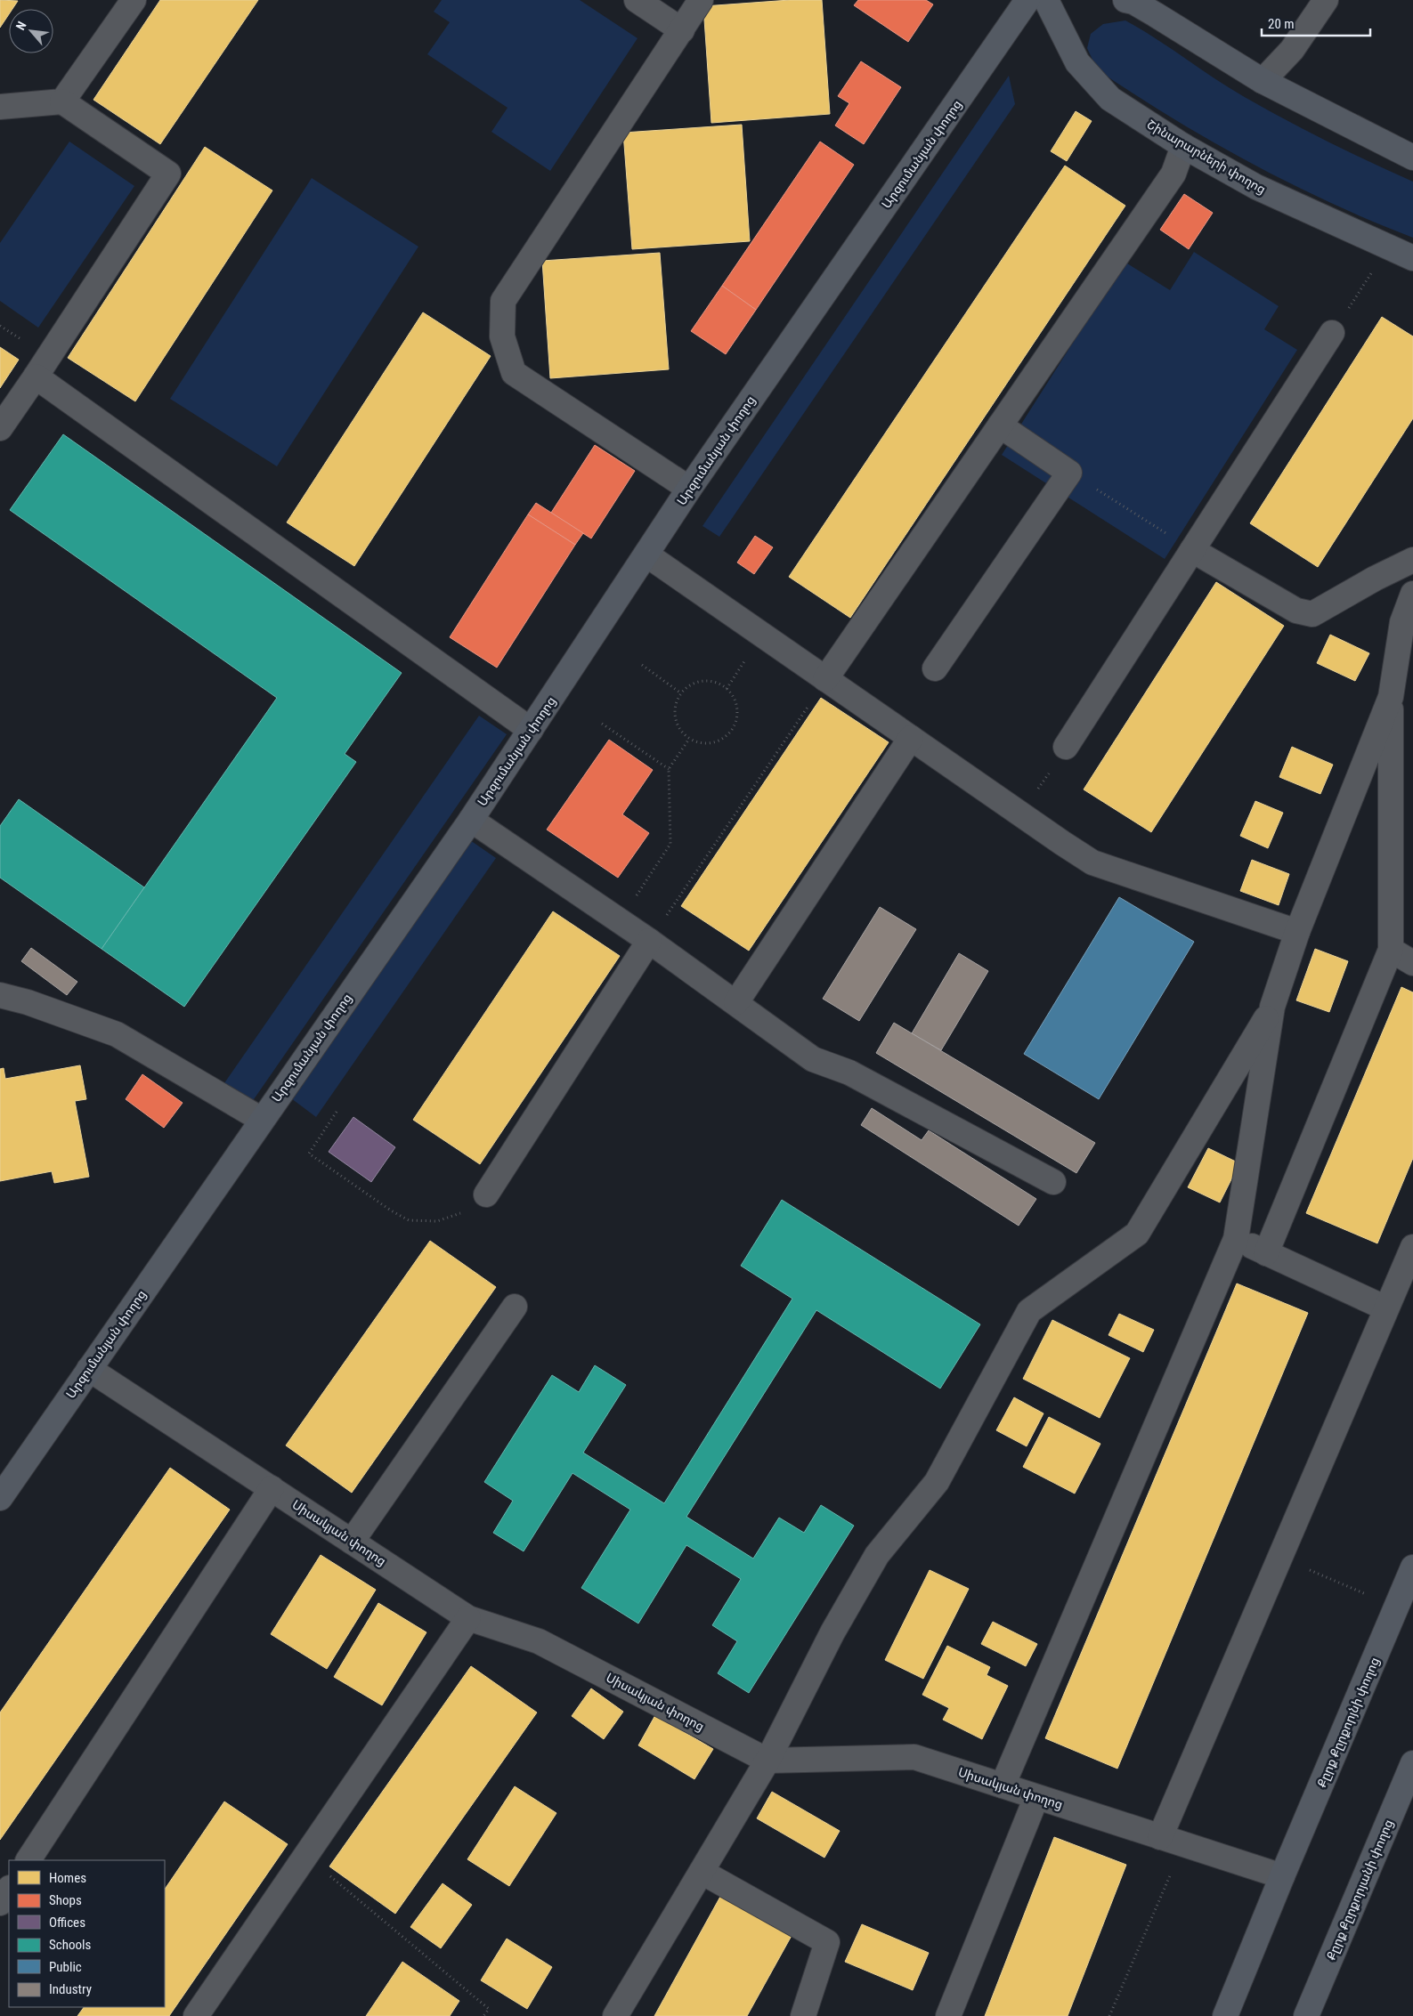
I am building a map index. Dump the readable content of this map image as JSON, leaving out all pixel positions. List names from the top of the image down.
{
  "streets": {
    "main road": [
      "Արզումանյան փողոց",
      "Շինարարների փողոց",
      "Քըրք Քըրքորյնի փողոց",
      "Քըրք Քըրքորյանի փողոց"
    ],
    "street": ["Սիսակյան փողոց"]
  },
  "crossings": [
    ["Արզումանյան փողոց", "Սիսակյան փողոց"],
    ["Սիսակյան փողոց", "Քըրք Քըրքորյնի փողոց"]
  ],
  "legend": [
    "Homes",
    "Shops",
    "Offices",
    "Schools",
    "Public",
    "Industry"
  ],
  "scale_bar": "20 m",
  "north": "top left"
}
